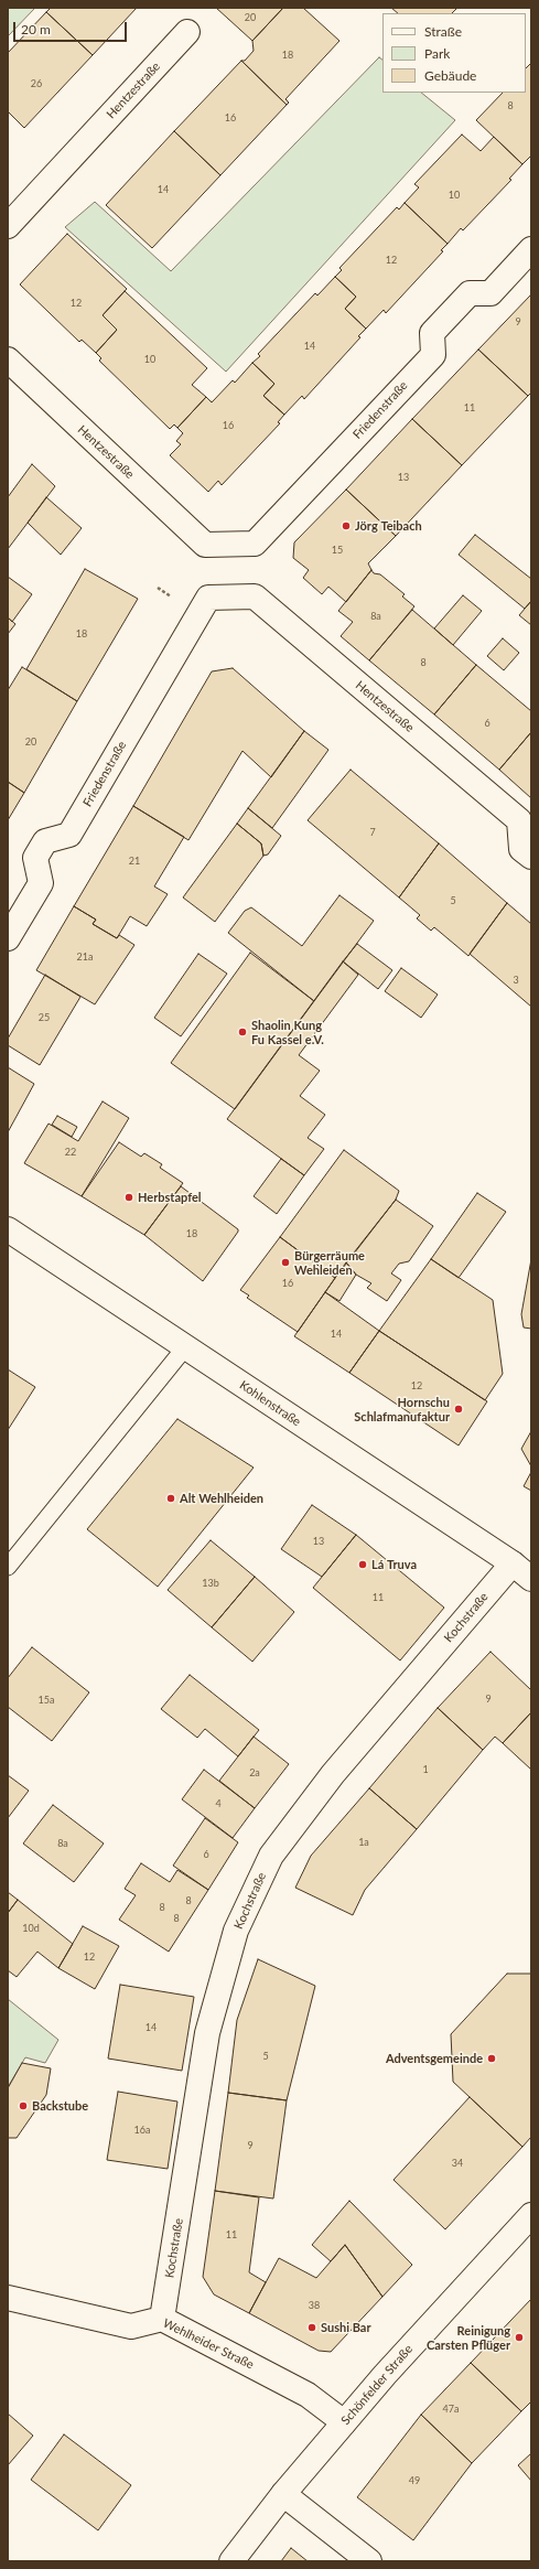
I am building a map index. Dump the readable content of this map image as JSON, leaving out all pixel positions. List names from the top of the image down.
{
  "streets": {
    "street": [
      "Hentzestraße",
      "Friedenstraße",
      "Kohlenstraße",
      "Kochstraße",
      "Wehlheider Straße",
      "Schönfelder Straße"
    ]
  },
  "crossings": [
    ["Hentzestraße", "Friedenstraße"],
    ["Kohlenstraße", "Kochstraße"],
    ["Kochstraße", "Wehlheider Straße"],
    ["Wehlheider Straße", "Schönfelder Straße"]
  ],
  "places": [
    "Jörg Teibach",
    "Shaolin Kung Fu Kassel e.V.",
    "Herbstapfel",
    "Bürgerräume Wehleiden",
    "Hornschu Schlafmanufaktur",
    "Alt Wehlheiden",
    "Lá Truva",
    "Adventsgemeinde",
    "Backstube",
    "Sushi Bar",
    "Reinigung Carsten Pflüger"
  ],
  "house_numbers": [
    "20",
    "18",
    "26",
    "8",
    "16",
    "14",
    "10",
    "12",
    "12",
    "9",
    "14",
    "10",
    "11",
    "16",
    "13",
    "15",
    "8a",
    "18",
    "8",
    "6",
    "20",
    "7",
    "21",
    "5",
    "21a",
    "3",
    "25",
    "22",
    "18",
    "16",
    "14",
    "12",
    "13",
    "13b",
    "11",
    "9",
    "15a",
    "1",
    "2a",
    "4",
    "1a",
    "8a",
    "6",
    "8",
    "8",
    "8",
    "10d",
    "12",
    "14",
    "5",
    "16a",
    "9",
    "34",
    "11",
    "38",
    "47a",
    "49"
  ],
  "legend": ["Straße", "Park", "Gebäude"],
  "scale_bar": "20 m"
}
